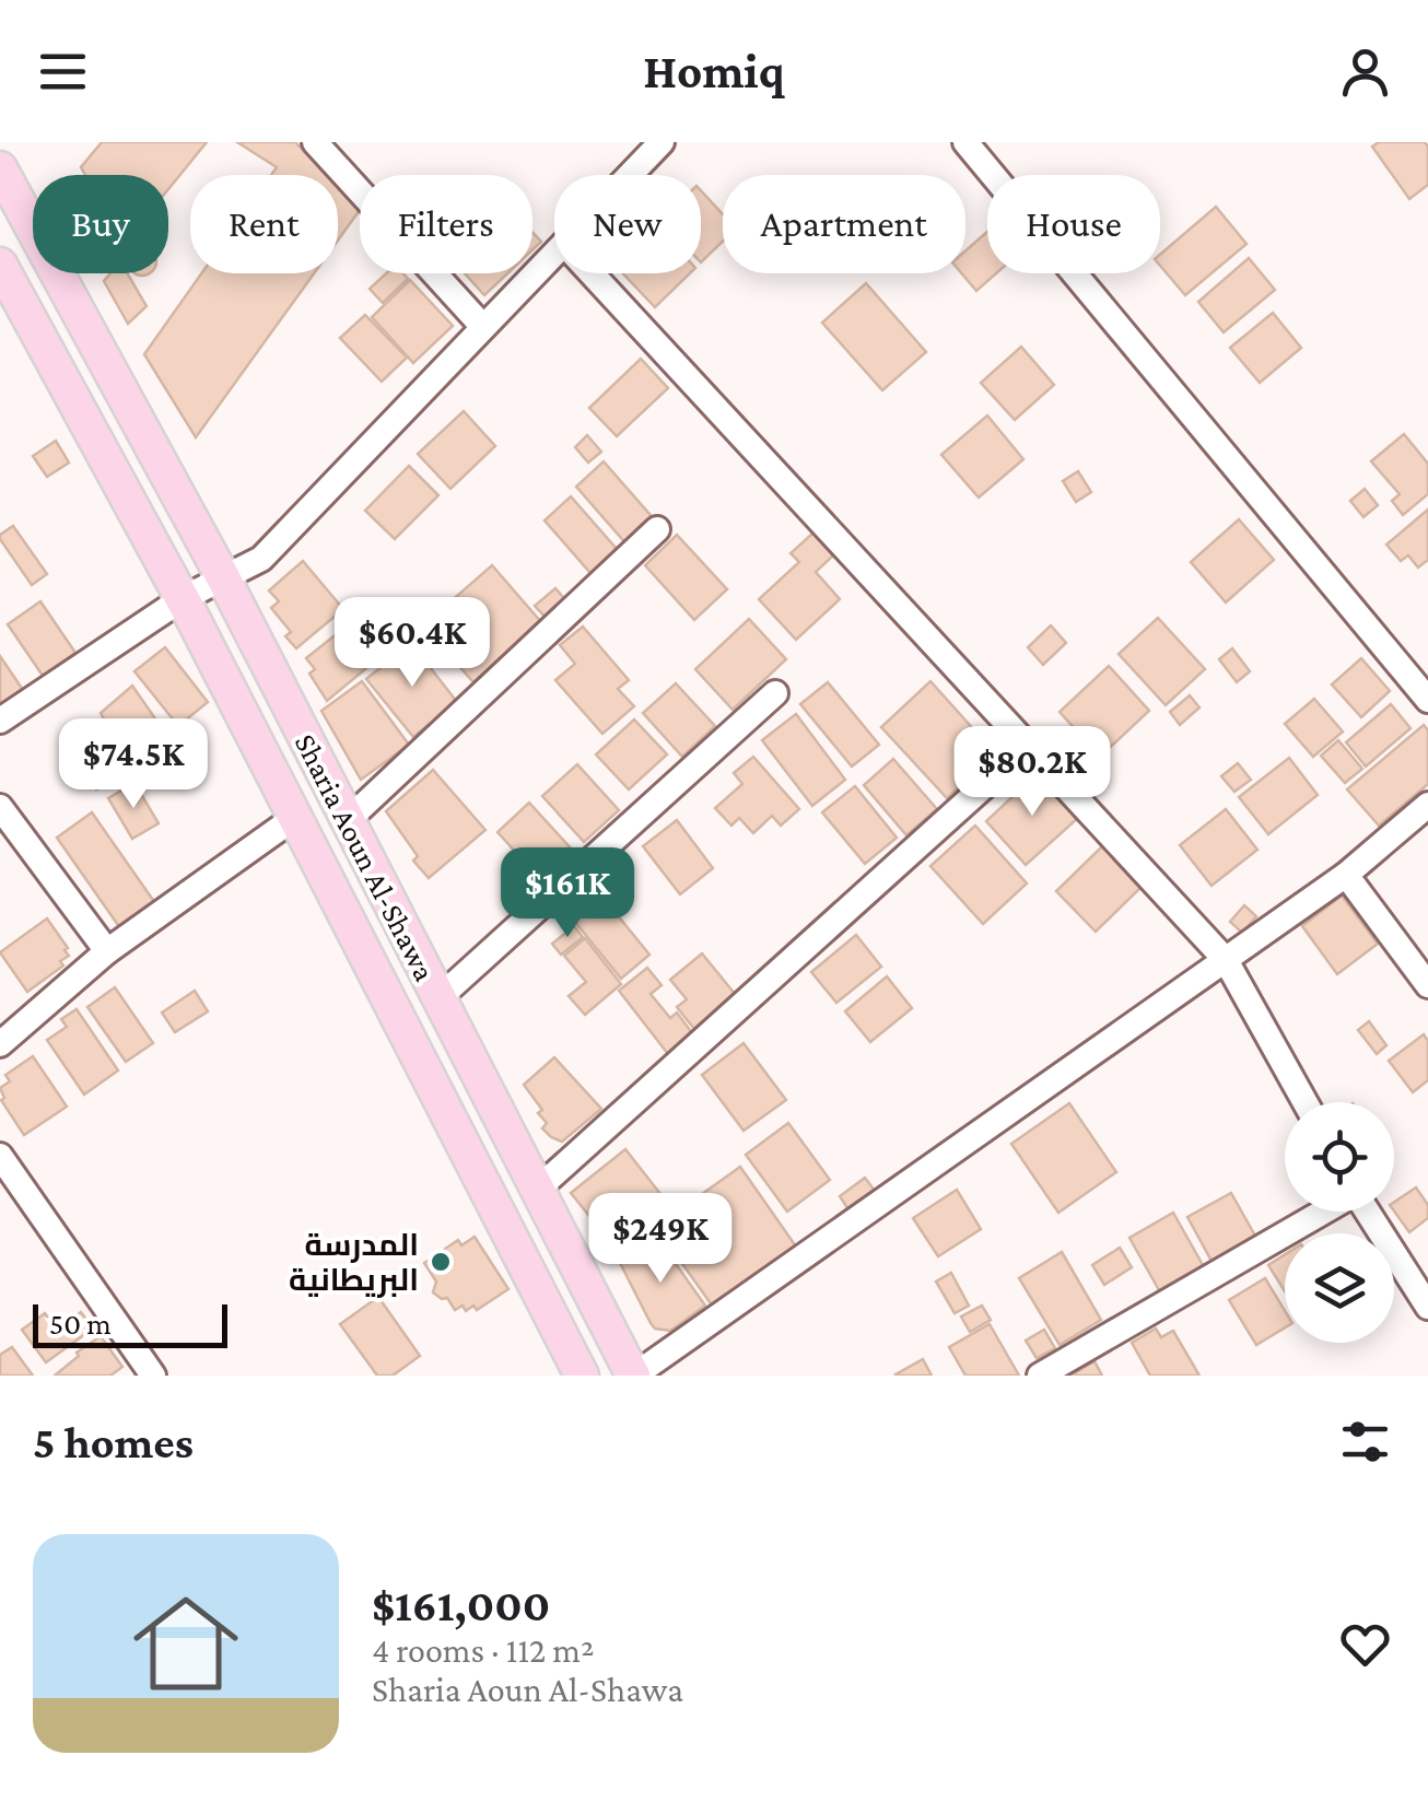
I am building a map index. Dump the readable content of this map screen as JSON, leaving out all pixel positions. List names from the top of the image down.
{
  "streets": {
    "main road": ["Sharia Aoun Al-Shawa"]
  },
  "places": ["المدرسة البريطانية"],
  "scale_bar": "50 m",
  "page": {
    "header": "Homiq",
    "chip": [
      "Buy",
      "Rent",
      "Filters",
      "New",
      "Apartment",
      "House"
    ],
    "price": [
      "$60.4K",
      "$74.5K",
      "$80.2K",
      "$161K",
      "$249K"
    ],
    "scale": "50 m",
    "heading": "5 homes",
    "list": [
      {
        "name": "$161,000",
        "note": "4 rooms · 112 m² · Sharia Aoun Al-Shawa"
      }
    ]
  }
}
